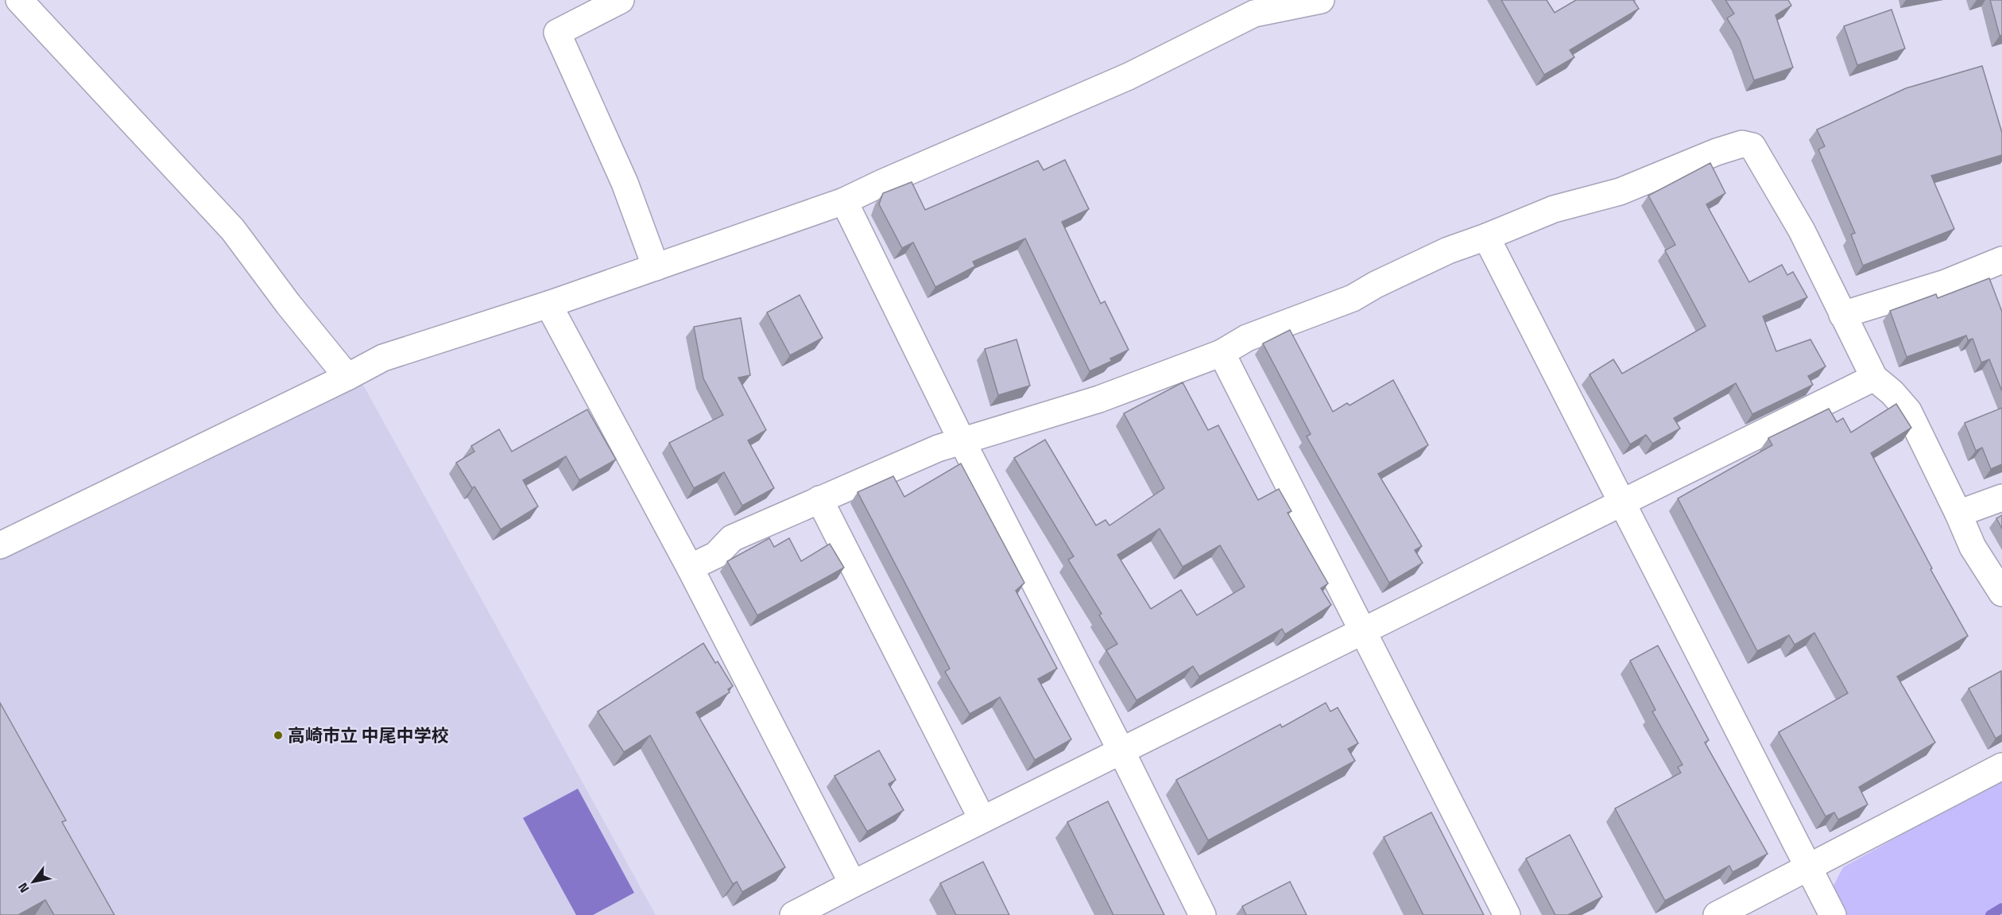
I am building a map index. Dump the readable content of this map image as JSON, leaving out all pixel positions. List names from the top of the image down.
{
  "places": ["高崎市立 中尾中学校"],
  "north": "bottom left"
}
